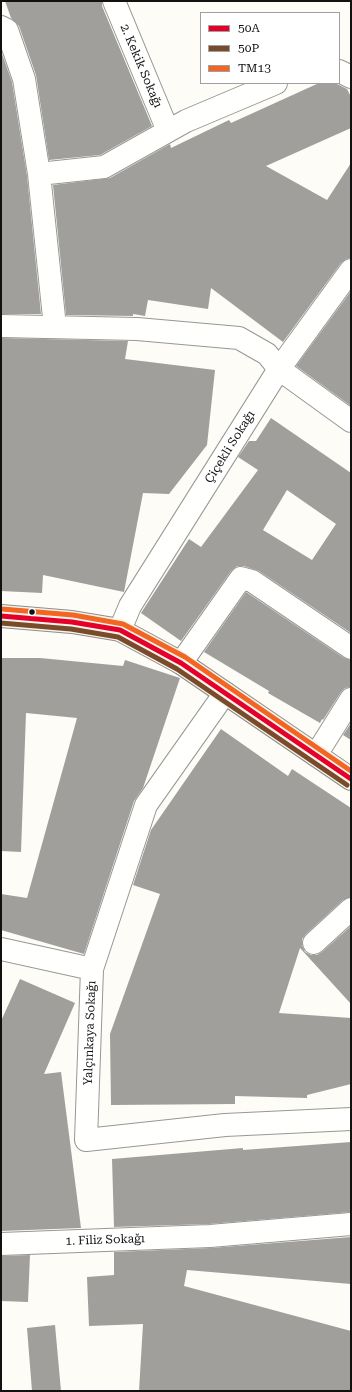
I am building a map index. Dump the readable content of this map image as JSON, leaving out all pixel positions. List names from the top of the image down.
{
  "streets": {
    "street": [
      "2. Kekik Sokağı",
      "Çiçekli Sokağı",
      "Yalçınkaya Sokağı",
      "1. Filiz Sokağı"
    ]
  },
  "lines": ["transit line TM13", "transit line 50A", "transit line 50P"],
  "legend": ["50A", "50P", "TM13"]
}
